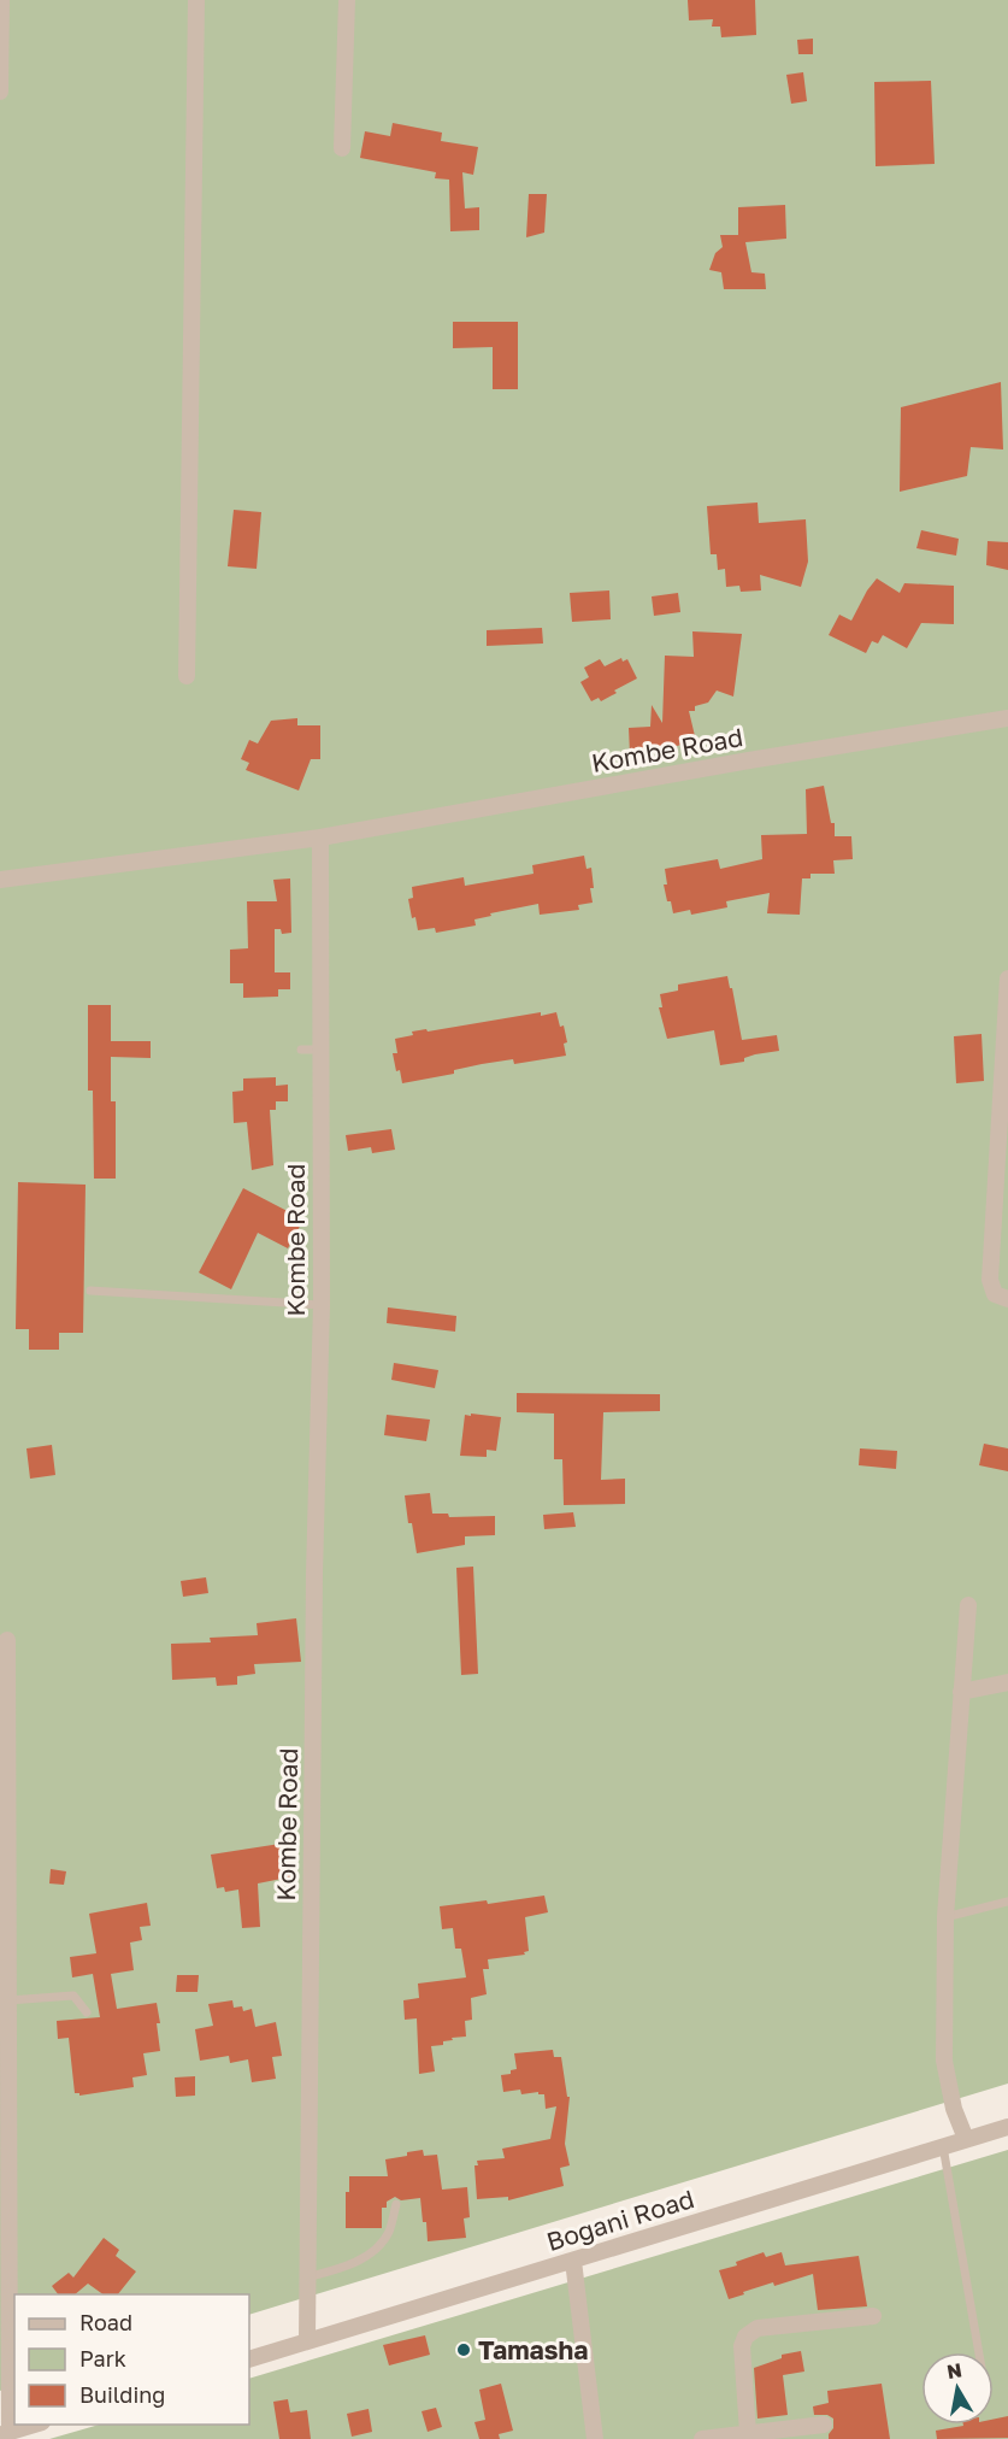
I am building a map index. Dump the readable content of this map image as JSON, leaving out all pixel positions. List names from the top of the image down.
{
  "streets": {
    "street": ["Kombe Road", "Bogani Road"]
  },
  "crossings": [
    ["Kombe Road", "Bogani Road"]
  ],
  "places": ["Tamasha"],
  "legend": ["Road", "Park", "Building"],
  "north": "top"
}
